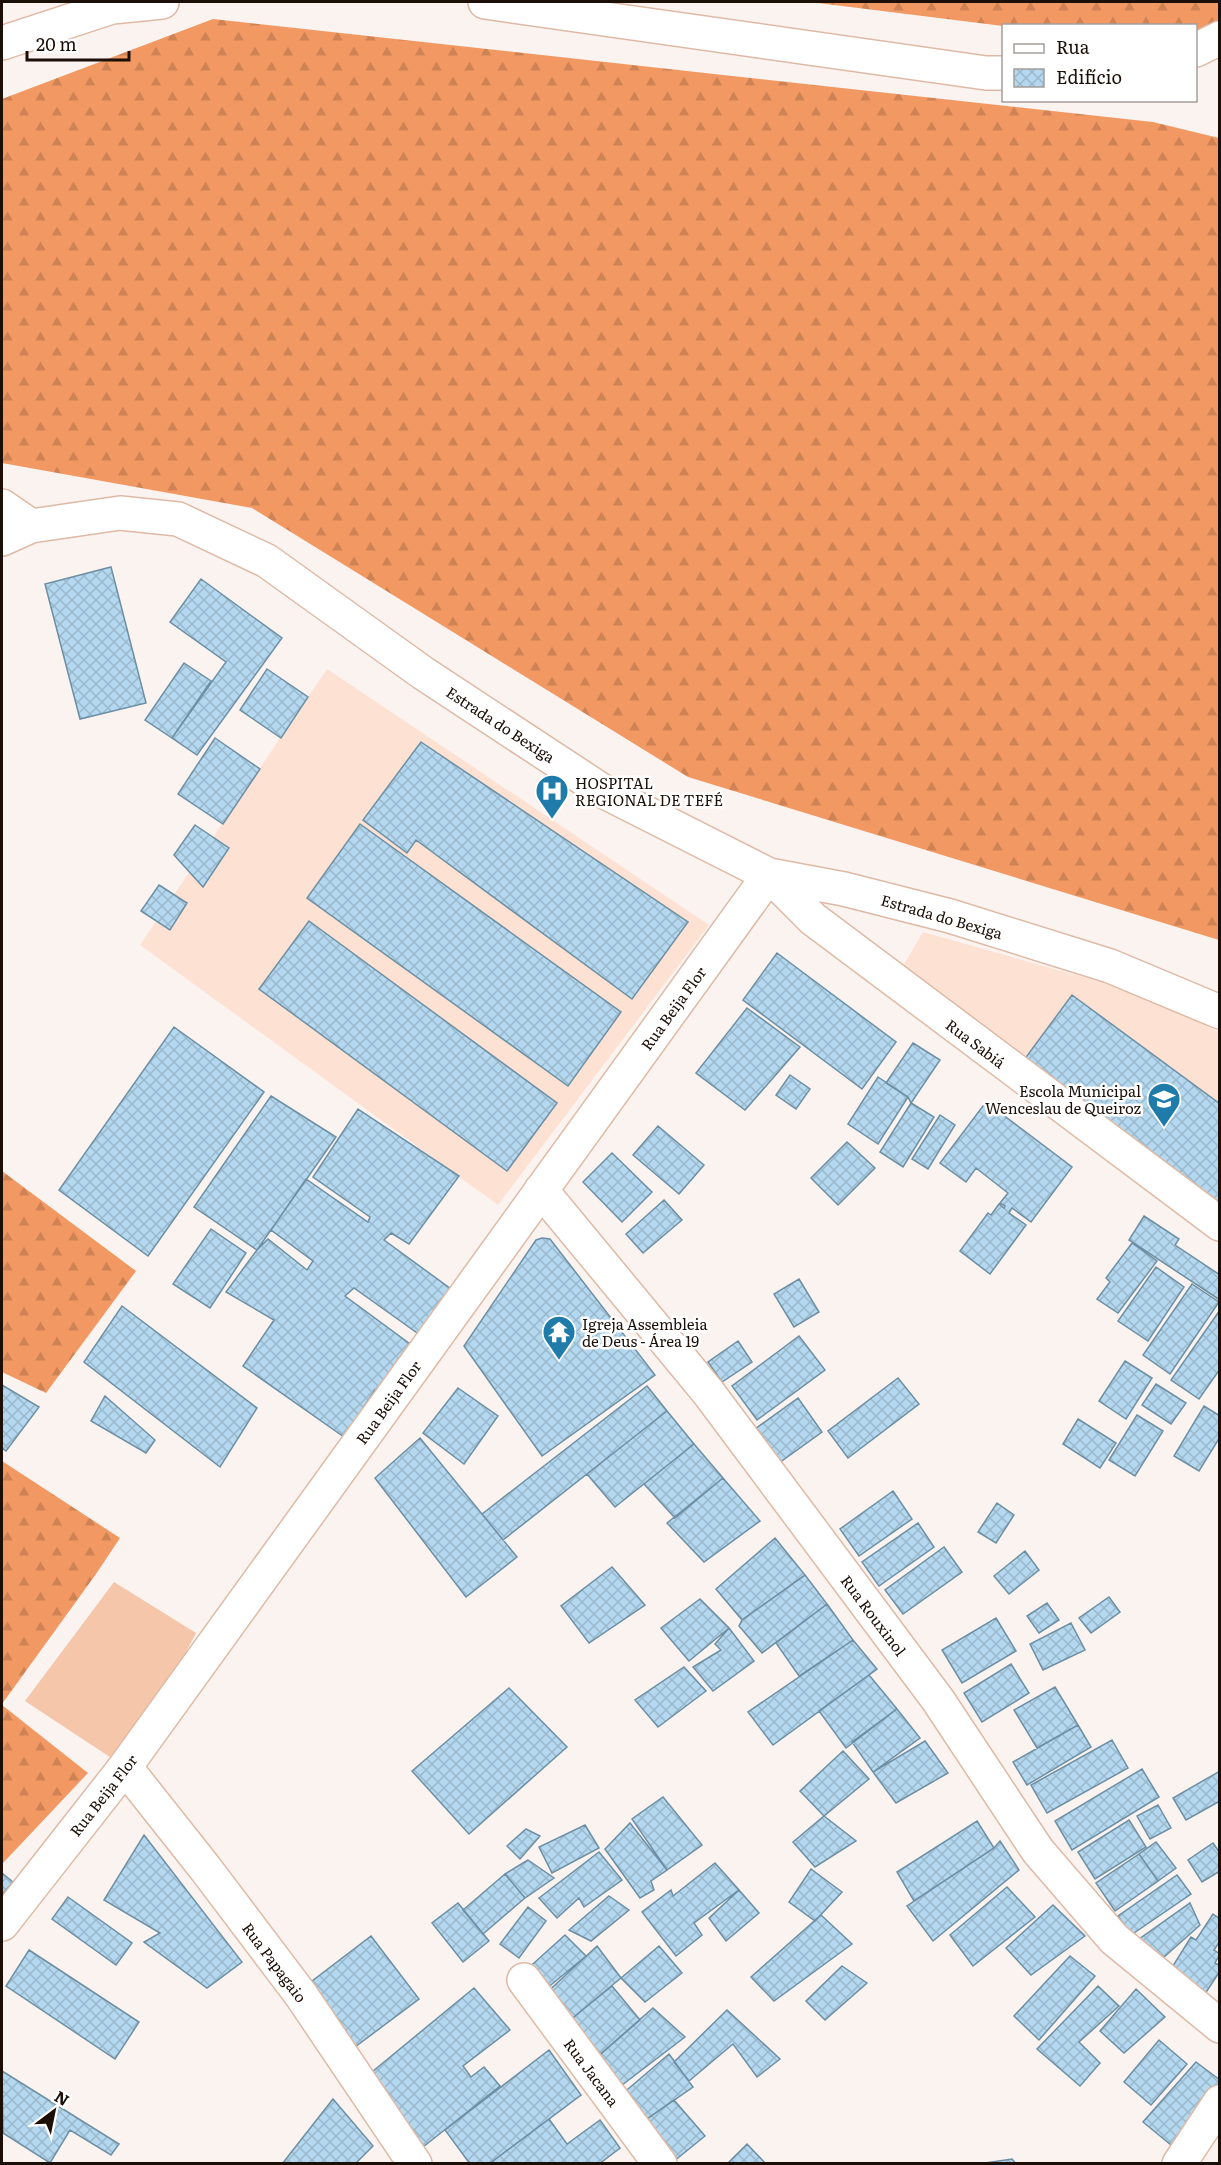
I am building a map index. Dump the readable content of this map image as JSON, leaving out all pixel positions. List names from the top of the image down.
{
  "streets": {
    "street": [
      "Estrada do Bexiga",
      "Rua Beija Flor",
      "Rua Sabiá",
      "Rua Rouxinol",
      "Rua Papagaio",
      "Rua Jacana"
    ]
  },
  "crossings": [
    ["Estrada do Bexiga", "Rua Beija Flor"],
    ["Estrada do Bexiga", "Rua Sabiá"],
    ["Rua Beija Flor", "Rua Sabiá"],
    ["Rua Beija Flor", "Rua Rouxinol"],
    ["Rua Beija Flor", "Rua Papagaio"]
  ],
  "places": {
    "hospital": ["HOSPITAL REGIONAL DE TEFÉ"],
    "school or university": ["Escola Municipal Wenceslau de Queiroz"],
    "temple": ["Igreja Assembleia de Deus - Área 19"]
  },
  "legend": ["Rua", "Edifício"],
  "scale_bar": "20 m",
  "north": "top right"
}
